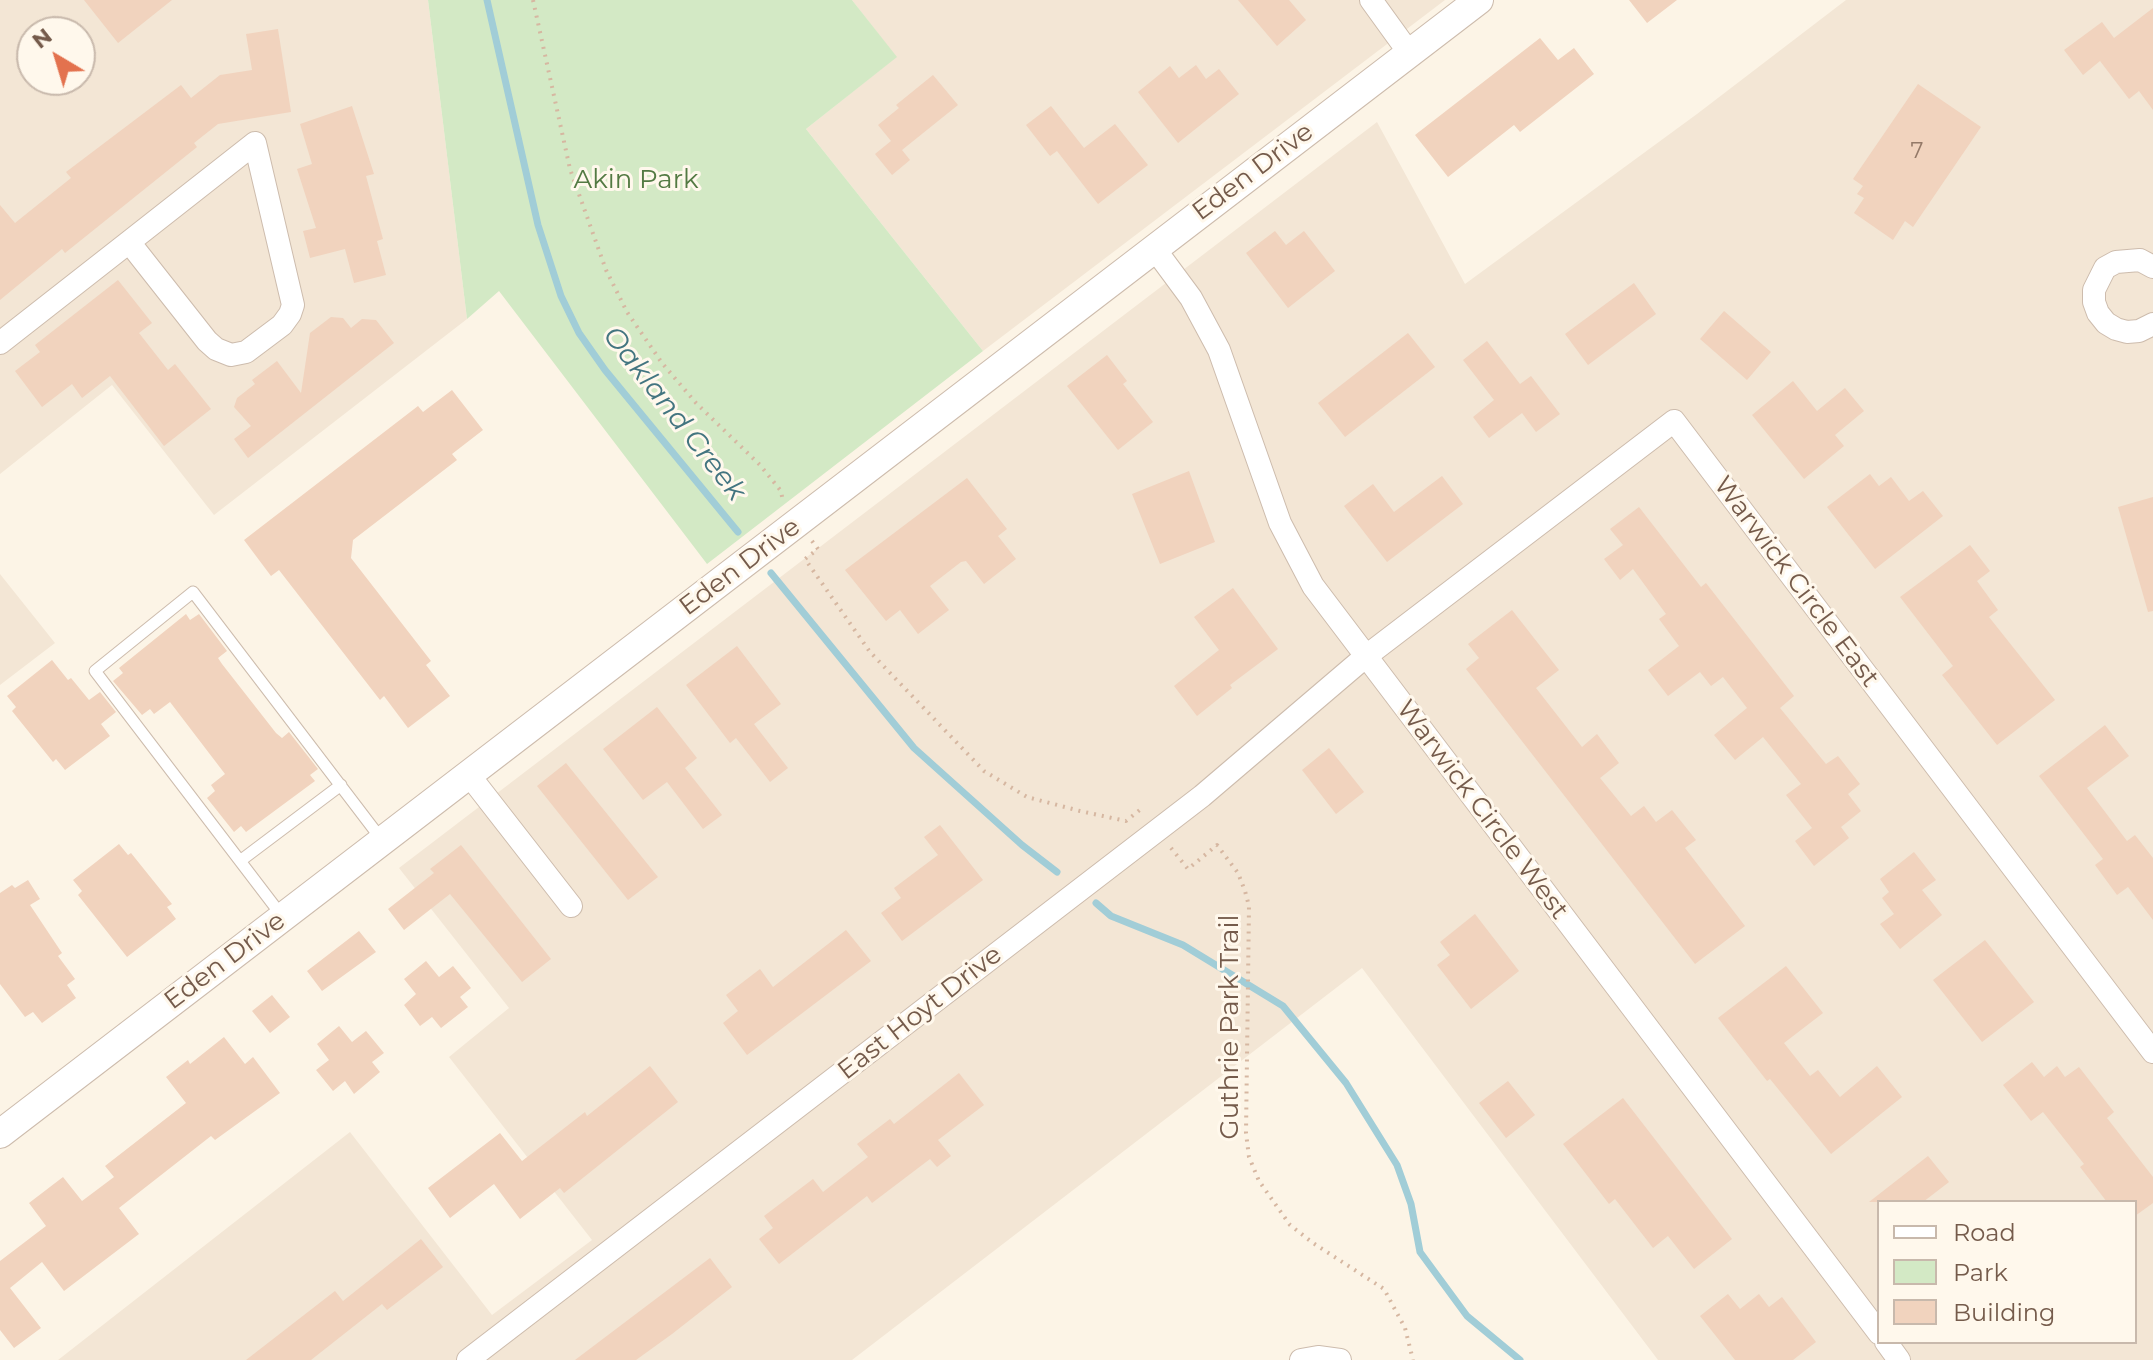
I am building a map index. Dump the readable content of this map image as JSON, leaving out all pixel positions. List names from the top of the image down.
{
  "streets": {
    "street": [
      "Eden Drive",
      "Warwick Circle East",
      "Warwick Circle West",
      "East Hoyt Drive"
    ],
    "path": ["Guthrie Park Trail"]
  },
  "crossings": [
    ["Eden Drive", "Warwick Circle West"],
    ["Warwick Circle East", "Warwick Circle West"],
    ["Warwick Circle East", "East Hoyt Drive"],
    ["Warwick Circle West", "East Hoyt Drive"]
  ],
  "water": ["Oakland Creek"],
  "parks": ["Akin Park"],
  "house_numbers": ["7"],
  "legend": ["Road", "Park", "Building"],
  "north": "top left"
}
